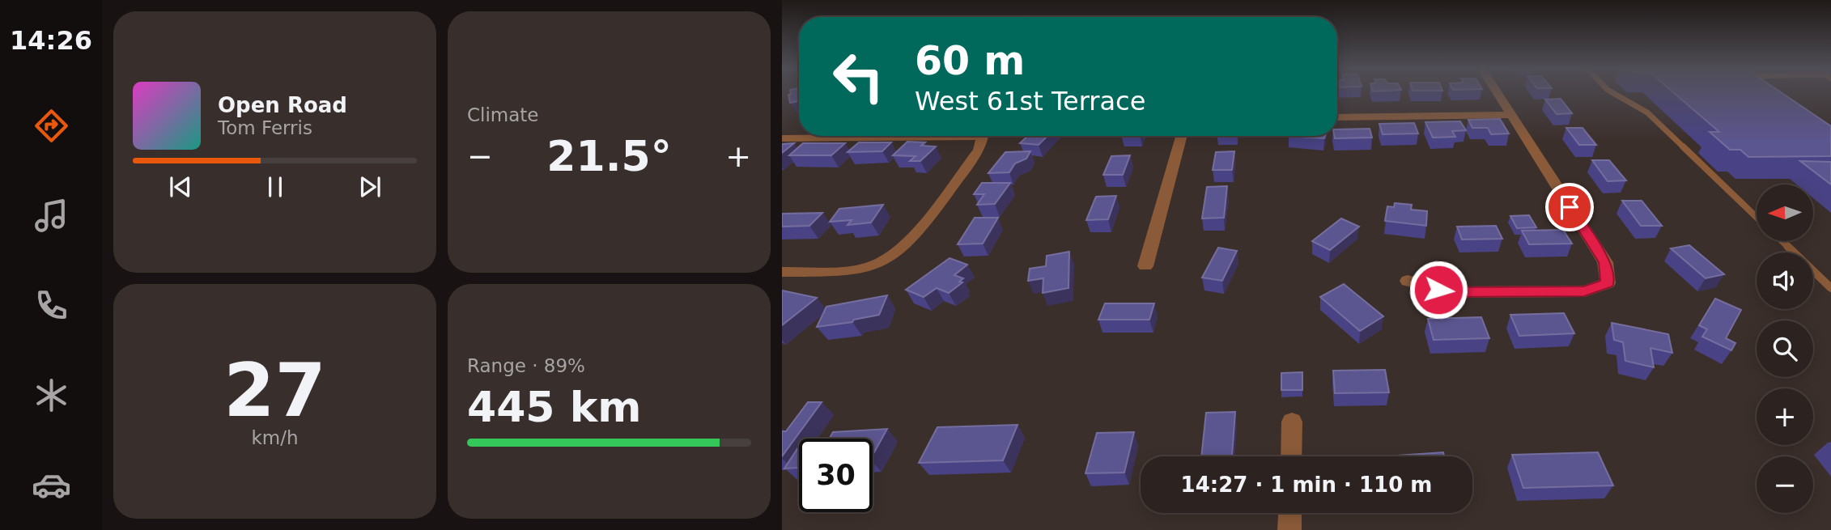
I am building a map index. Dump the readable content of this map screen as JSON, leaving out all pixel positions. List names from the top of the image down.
{
  "north": "left",
  "page": {
    "tabs": "14:26",
    "tile": [
      "Climate",
      ["27", "km/h"],
      ["Range · 89%", "445 km"]
    ],
    "turn": ["60 m", "West 61st Terrace"],
    "song": ["Open Road", "Tom Ferris"],
    "heat": ["−", "21.5°", "+"],
    "map_buttons": ["+", "−"],
    "limit": "30",
    "trip": "14:27 · 1 min · 110 m"
  }
}
